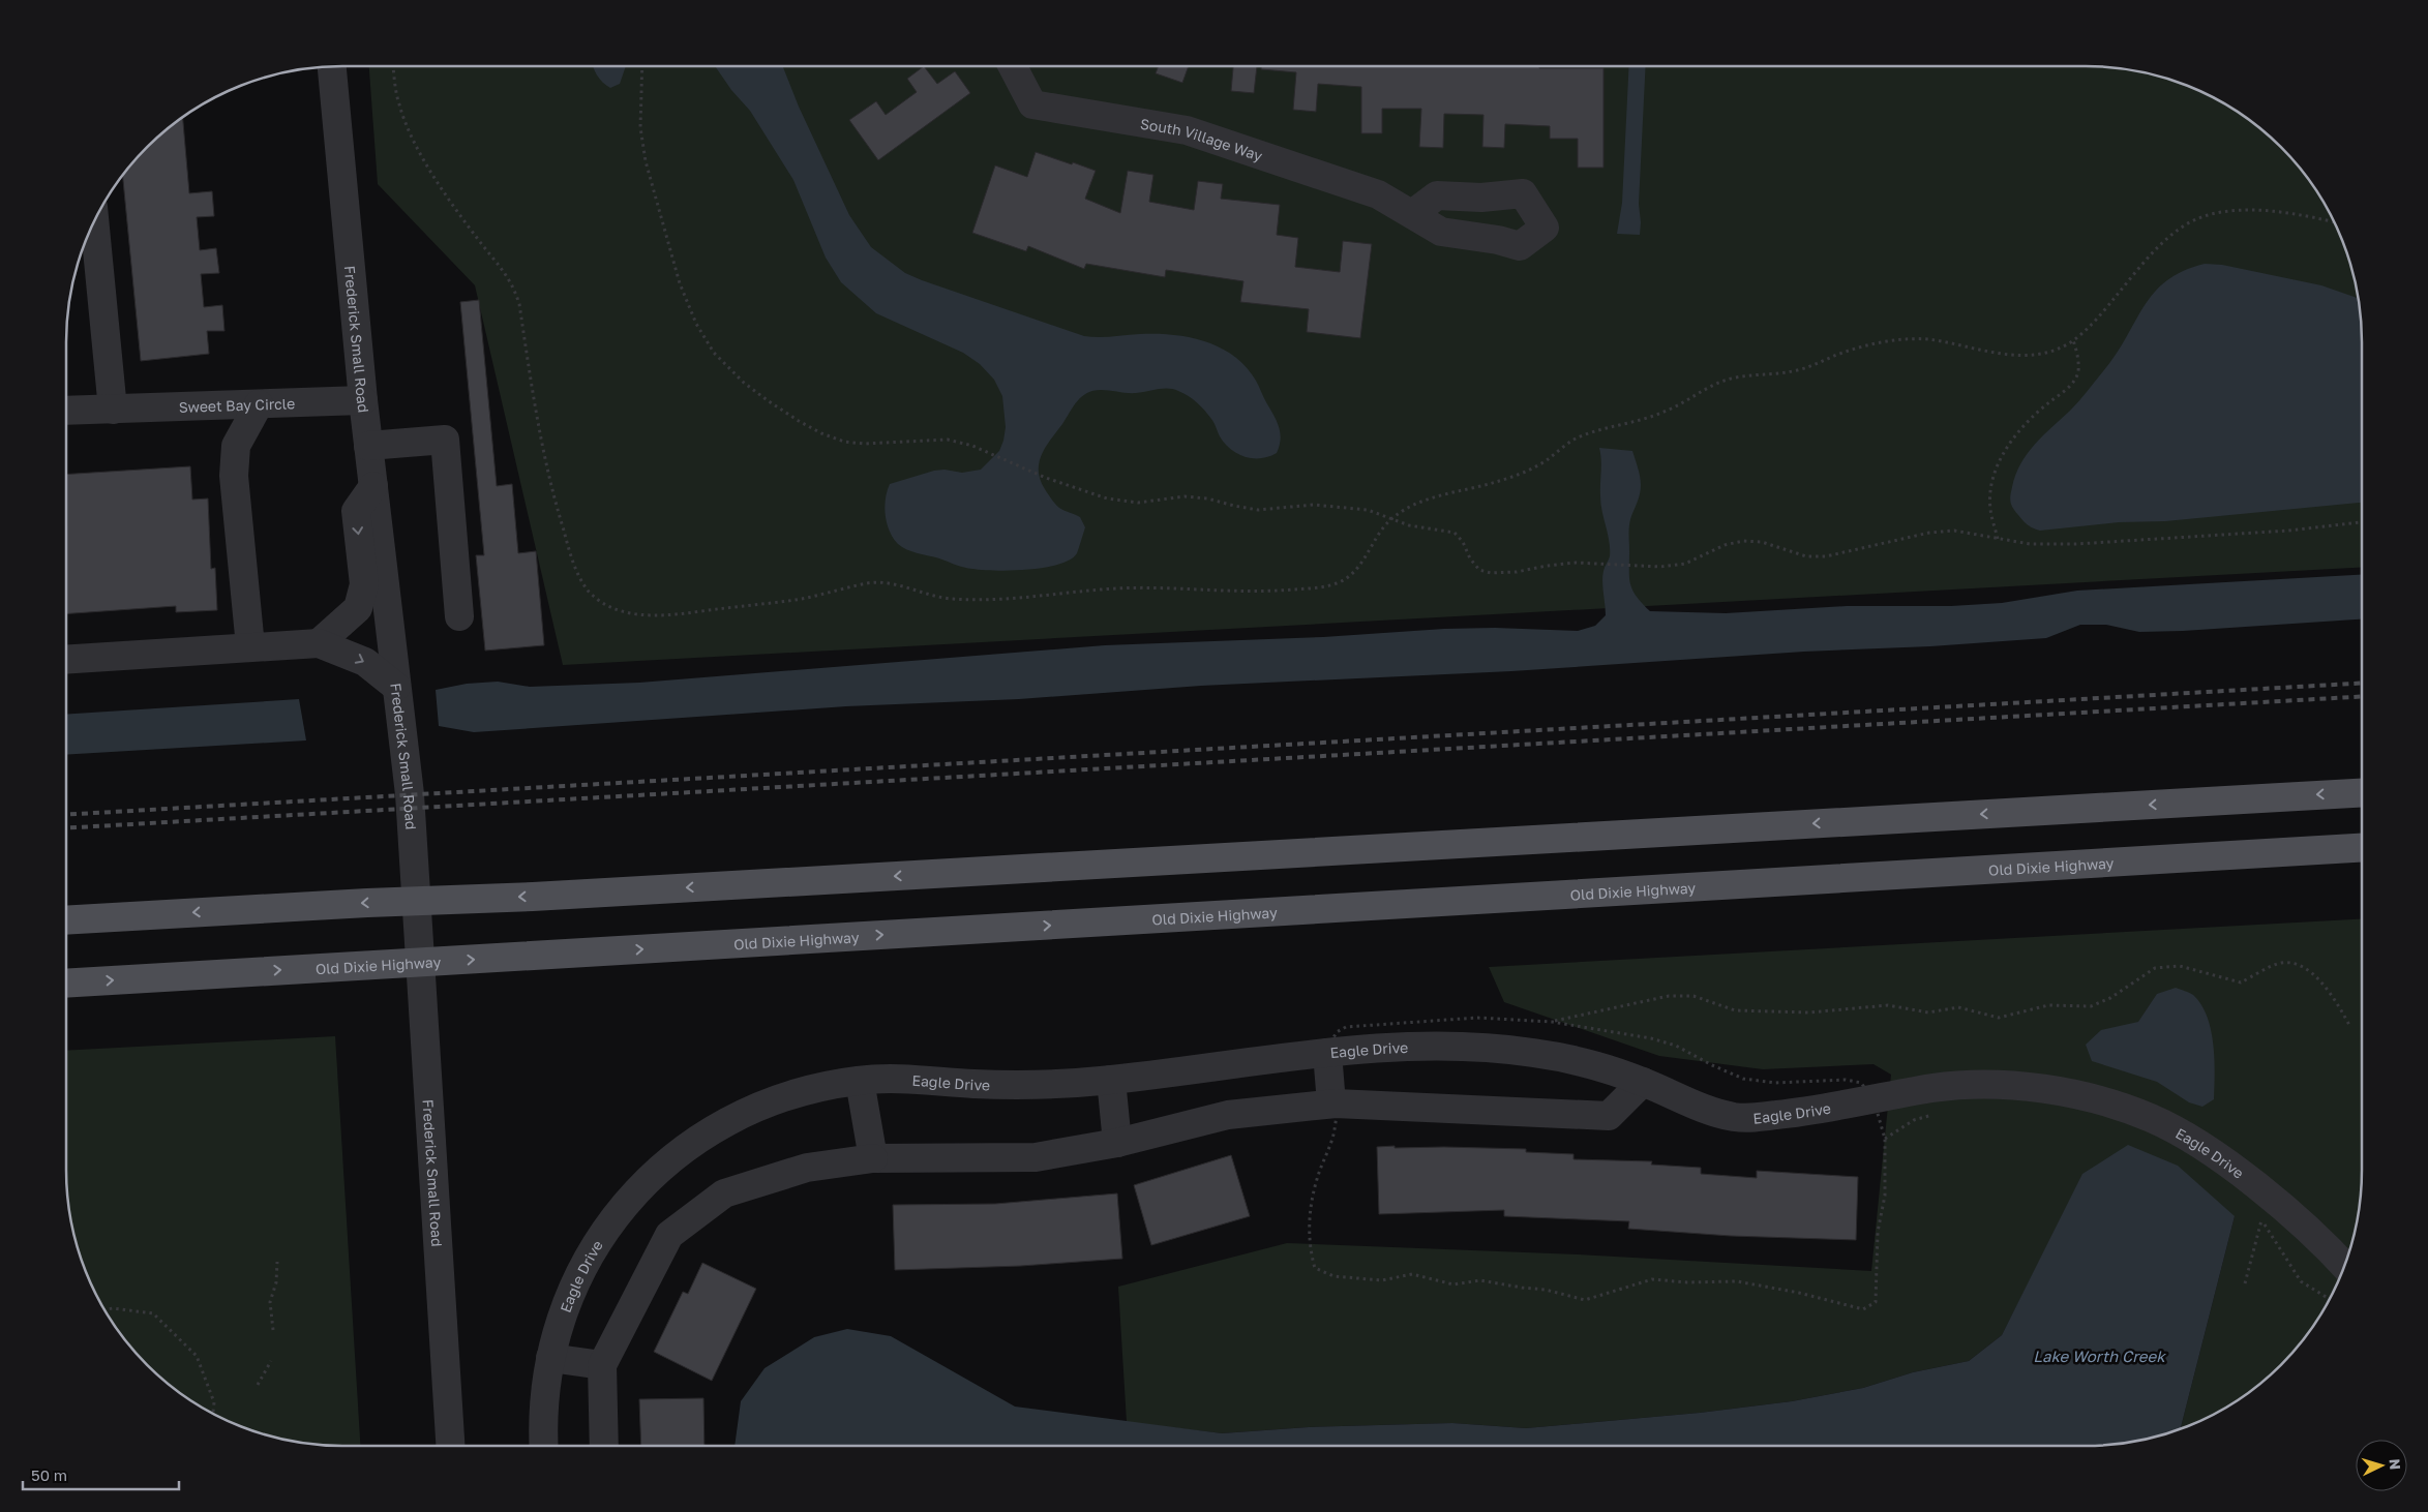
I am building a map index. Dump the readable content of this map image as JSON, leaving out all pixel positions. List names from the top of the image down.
{
  "streets": {
    "main road": ["Old Dixie Highway"],
    "street": [
      "South Village Way",
      "Frederick Small Road",
      "Sweet Bay Circle",
      "Eagle Drive"
    ]
  },
  "crossings": [
    ["Frederick Small Road", "Sweet Bay Circle"],
    ["Frederick Small Road", "Old Dixie Highway"]
  ],
  "water": ["Lake Worth Creek"],
  "scale_bar": "50 m",
  "north": "right"
}
